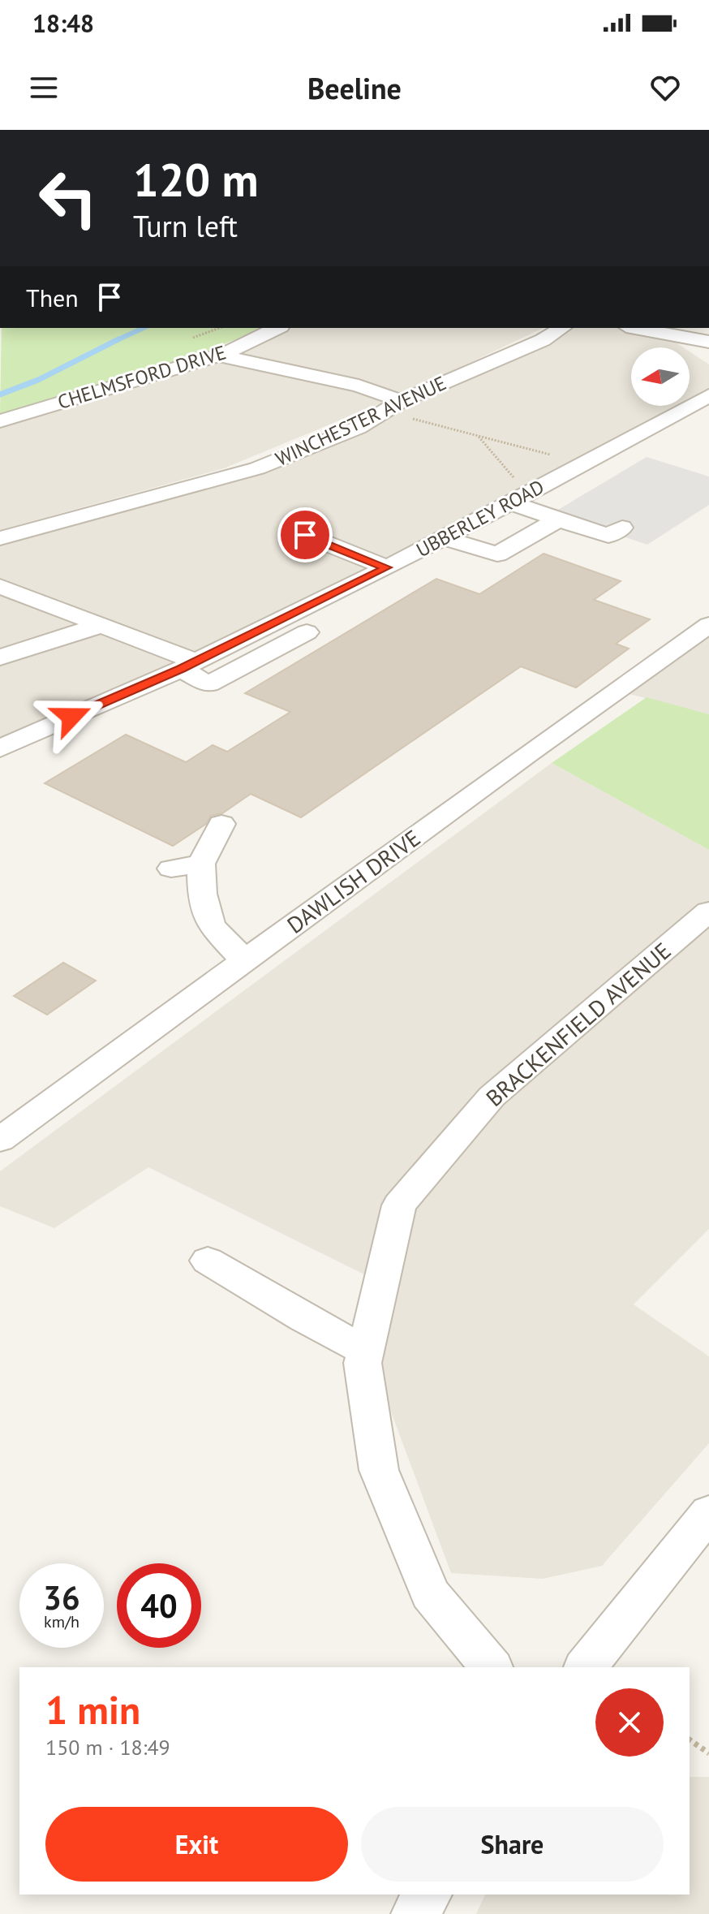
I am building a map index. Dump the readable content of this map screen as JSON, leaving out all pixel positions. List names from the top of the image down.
{
  "streets": {
    "street": [
      "CHELMSFORD DRIVE",
      "WINCHESTER AVENUE",
      "UBBERLEY ROAD",
      "DAWLISH DRIVE",
      "BRACKENFIELD AVENUE"
    ]
  },
  "north": "left",
  "page": {
    "status": "18:48",
    "header": "Beeline",
    "turn": ["120 m", "Turn left"],
    "then": "Then",
    "speed": "36 km/h",
    "limit": "40",
    "heading": ["1 min", "150 m · 18:49"],
    "buttons": ["Exit", "Share"]
  }
}
